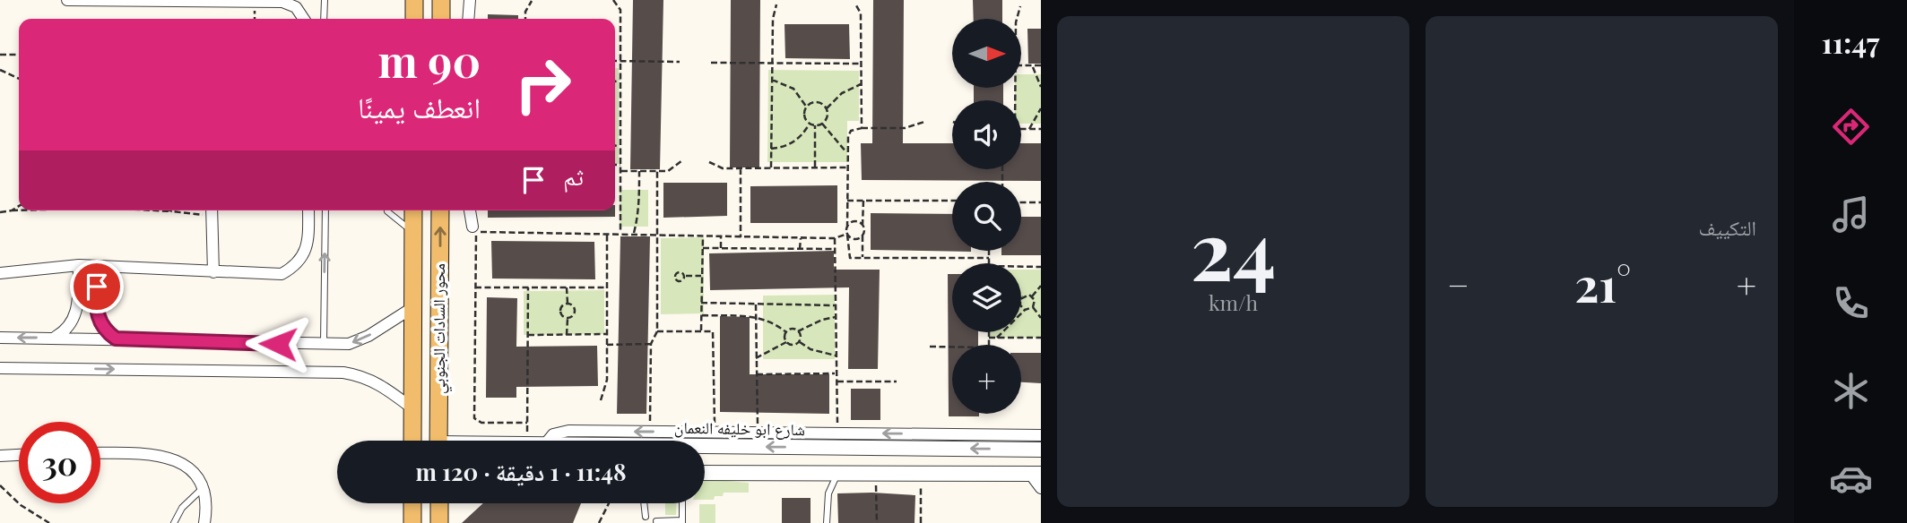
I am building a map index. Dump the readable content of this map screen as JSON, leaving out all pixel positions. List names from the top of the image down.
{
  "streets": {
    "main road": ["محور السادات الجنوبي"],
    "street": ["شارع ابو خليفه النعمان"]
  },
  "north": "right",
  "page": {
    "tabs": "11:47",
    "tile": [
      "التكييف",
      ["24", "km/h"]
    ],
    "map_buttons": "+",
    "turn": ["90 m", "انعطف يمينًا"],
    "then": "ثم",
    "heat": ["−", "21°", "+"],
    "limit": "30",
    "trip": "11:48 · 1 دقيقة · 120 m"
  }
}
